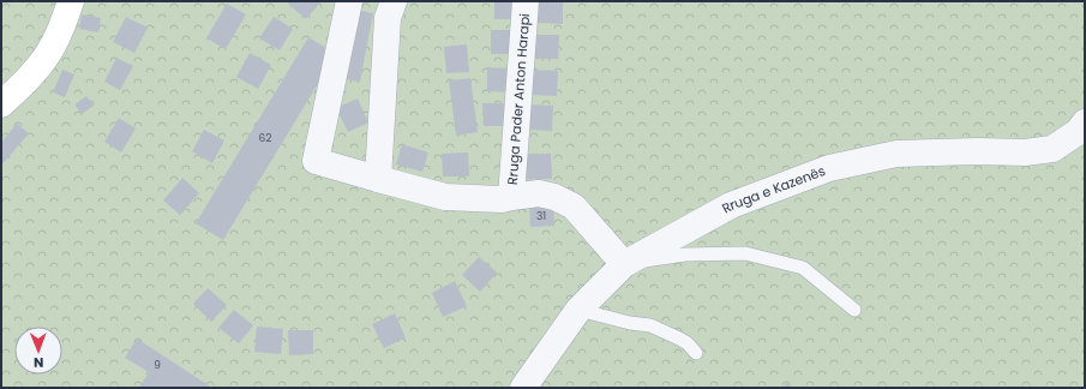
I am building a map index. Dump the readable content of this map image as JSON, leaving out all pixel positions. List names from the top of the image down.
{
  "streets": {
    "street": ["Rruga Pader Anton Harapi", "Rruga e Kazenës"]
  },
  "crossings": [
    ["Rruga Pader Anton Harapi", "Rruga e Kazenës"]
  ],
  "house_numbers": ["62", "31", "9"],
  "north": "bottom"
}
